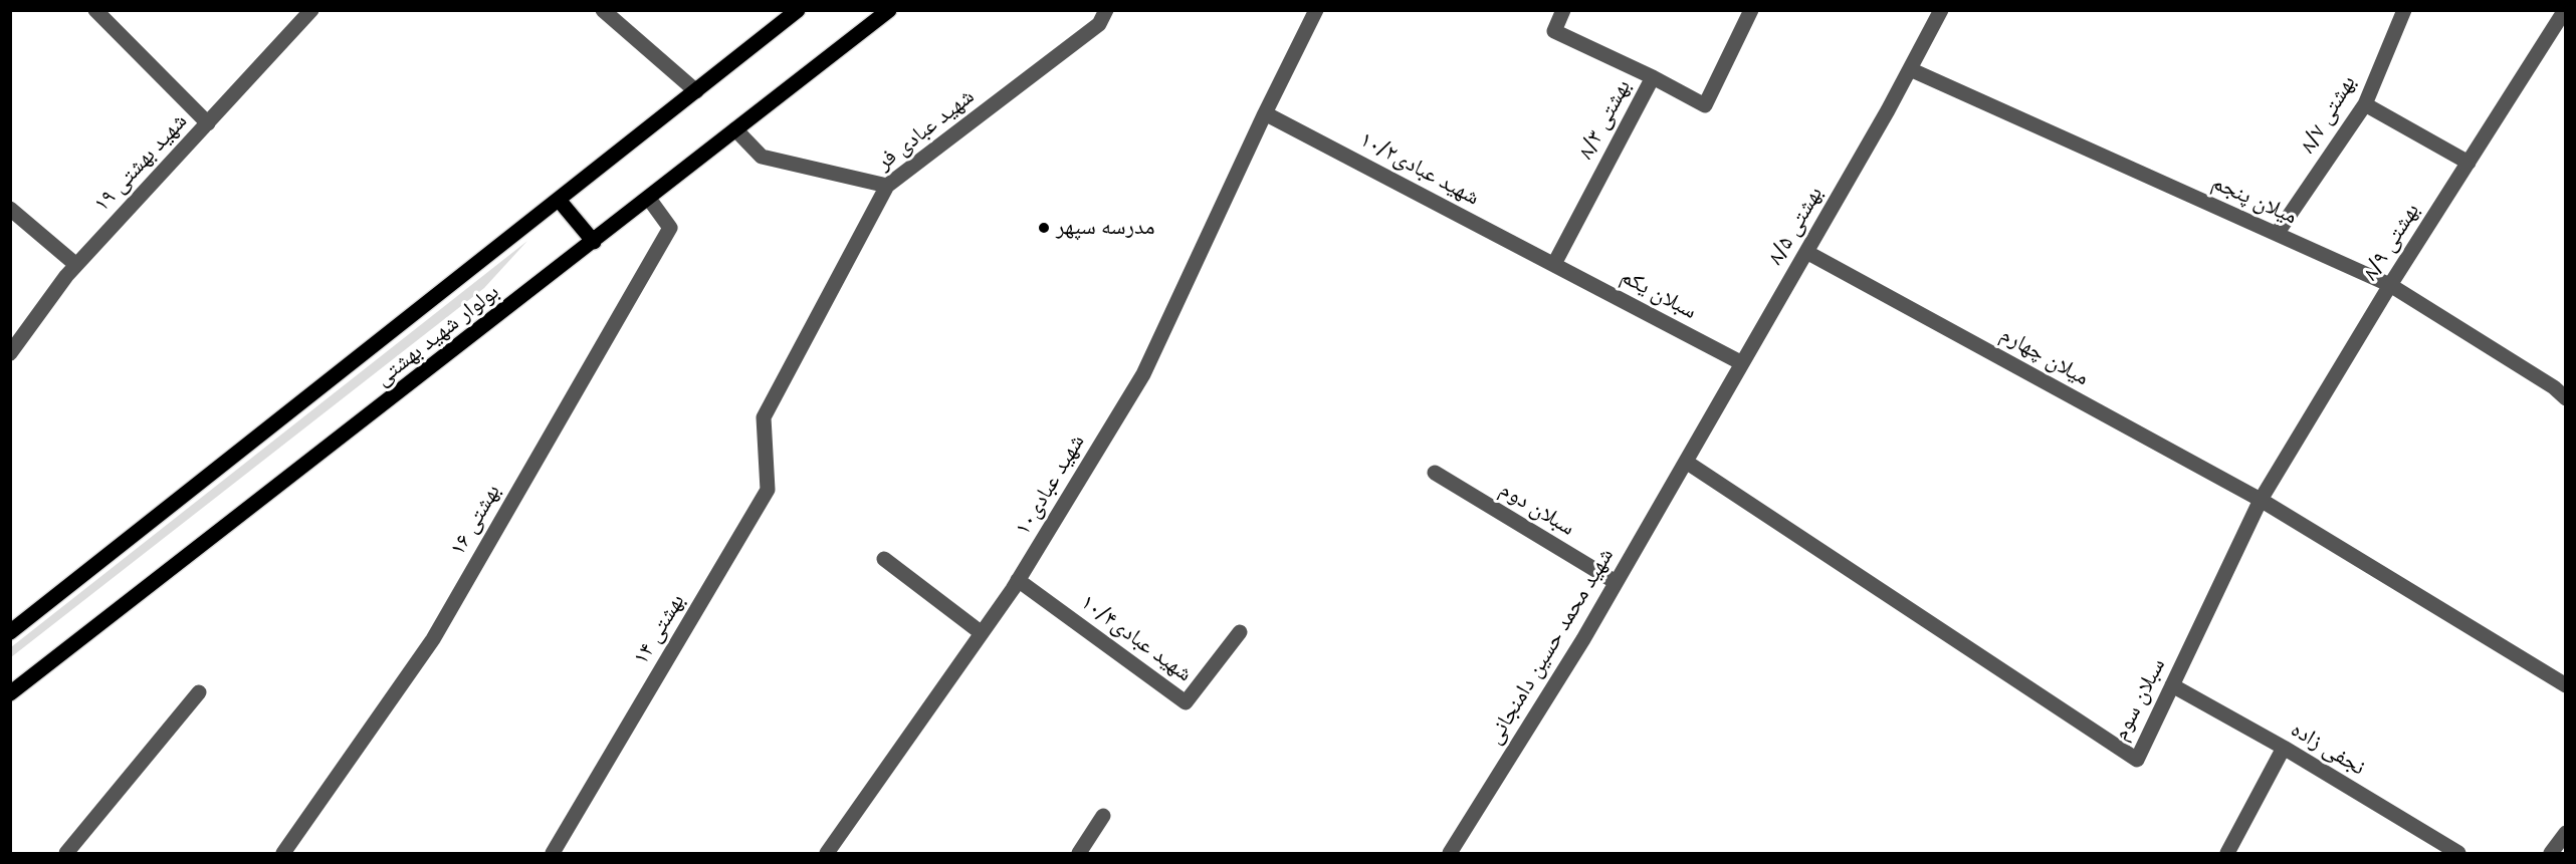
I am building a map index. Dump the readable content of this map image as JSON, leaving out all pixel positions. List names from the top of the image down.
{
  "streets": {
    "main road": ["بولوار شهید بهشتی"],
    "street": [
      "بهشتی ۸/۷",
      "بهشتی ۸/۳",
      "شهید عبادی فر",
      "شهید بهشتی ۱۹",
      "شهید عبادی۱۰/۲",
      "میلان پنجم",
      "بهشتی ۸/۵",
      "بهشتی ۸/۹",
      "سبلان یکم",
      "میلان چهارم",
      "شهید عبادی۱۰",
      "سبلان دوم",
      "بهشتی ۱۶",
      "بهشتی ۱۴",
      "شهید عبادی۱۰/۴",
      "شهید محمد حسین دامنجانی",
      "سبلان سوم",
      "نجفی زاده"
    ]
  },
  "crossings": [
    ["بهشتی ۸/۷", "میلان پنجم"],
    ["بهشتی ۸/۳", "شهید عبادی۱۰/۲"],
    ["بهشتی ۸/۳", "سبلان یکم"],
    ["شهید عبادی فر", "بهشتی ۱۴"],
    ["شهید عبادی۱۰/۲", "سبلان یکم"],
    ["شهید عبادی۱۰/۲", "شهید عبادی۱۰"],
    ["میلان پنجم", "بهشتی ۸/۵"],
    ["میلان پنجم", "بهشتی ۸/۹"],
    ["بهشتی ۸/۵", "سبلان یکم"],
    ["بهشتی ۸/۵", "میلان چهارم"],
    ["بهشتی ۸/۵", "شهید محمد حسین دامنجانی"],
    ["بهشتی ۸/۵", "سبلان سوم"],
    ["بهشتی ۸/۹", "میلان چهارم"],
    ["بهشتی ۸/۹", "سبلان سوم"],
    ["بولوار شهید بهشتی", "بهشتی ۱۶"],
    ["میلان چهارم", "سبلان سوم"],
    ["شهید عبادی۱۰", "شهید عبادی۱۰/۴"],
    ["سبلان دوم", "شهید محمد حسین دامنجانی"],
    ["شهید محمد حسین دامنجانی", "سبلان سوم"],
    ["سبلان سوم", "نجفی زاده"]
  ],
  "places": ["مدرسه سپهر"]
}
